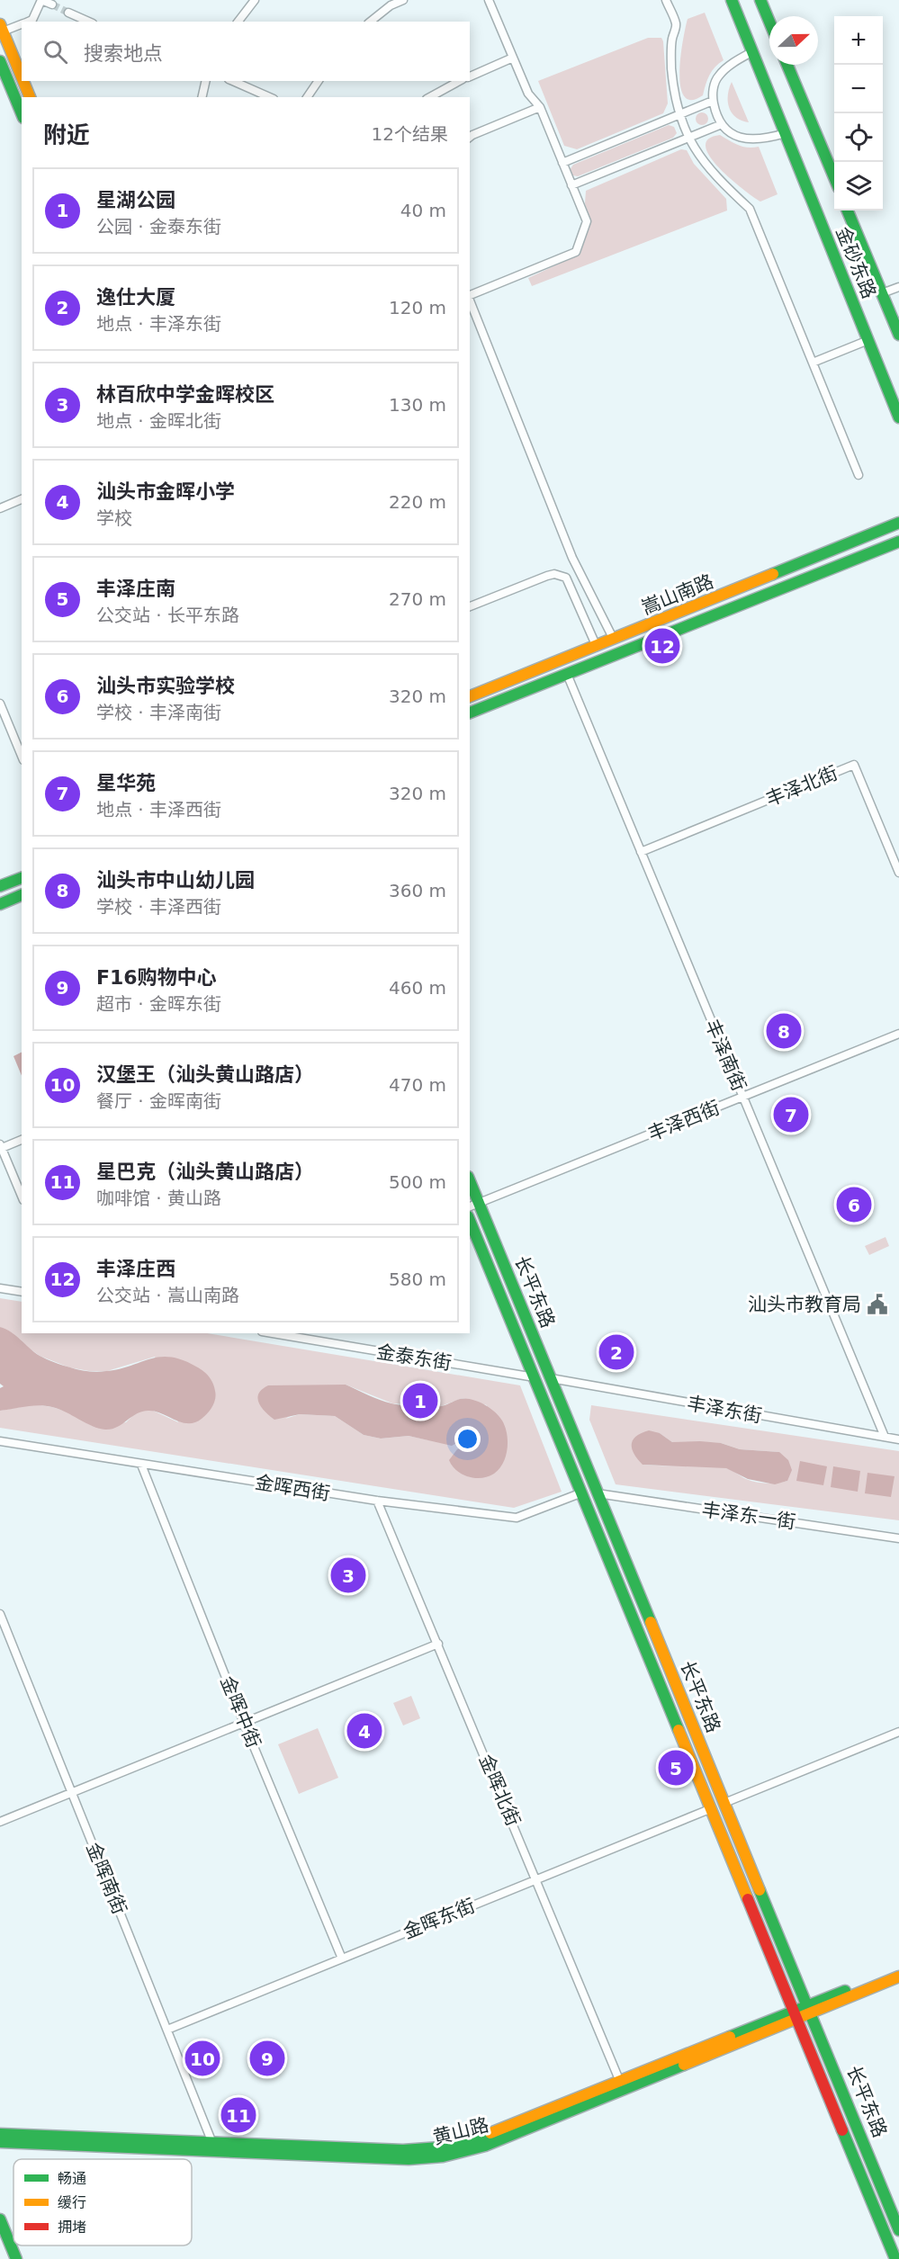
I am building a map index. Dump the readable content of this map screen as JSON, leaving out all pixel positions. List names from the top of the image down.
{
  "streets": {
    "street": [
      "金砂东路",
      "嵩山南路",
      "丰泽北街",
      "丰泽南街",
      "丰泽西街",
      "长平东路",
      "金泰东街",
      "丰泽东街",
      "金晖西街",
      "丰泽东一街",
      "金晖中街",
      "金晖北街",
      "金晖南街",
      "金晖东街",
      "黄山路"
    ]
  },
  "crossings": [
    ["嵩山南路", "丰泽南街"],
    ["丰泽北街", "丰泽南街"],
    ["丰泽南街", "丰泽西街"],
    ["丰泽南街", "丰泽东街"],
    ["丰泽西街", "长平东路"],
    ["长平东路", "金泰东街"],
    ["长平东路", "丰泽东街"],
    ["长平东路", "金晖西街"],
    ["长平东路", "丰泽东一街"],
    ["长平东路", "金晖东街"],
    ["长平东路", "黄山路"],
    ["金晖西街", "金晖中街"],
    ["金晖西街", "金晖北街"],
    ["金晖中街", "金晖东街"],
    ["金晖北街", "金晖东街"],
    ["金晖北街", "黄山路"],
    ["金晖南街", "金晖东街"],
    ["金晖南街", "黄山路"]
  ],
  "places": {
    "public building": ["汕头市教育局"]
  },
  "legend": ["畅通", "缓行", "拥堵"],
  "north": "right",
  "page": {
    "map_buttons": ["+", "−"],
    "search": "搜索地点",
    "heading": ["附近", "12个结果"],
    "list": [
      {
        "mark": "1",
        "name": "星湖公园",
        "note": "公园 · 金泰东街",
        "value": "40 m"
      },
      {
        "mark": "2",
        "name": "逸仕大厦",
        "note": "地点 · 丰泽东街",
        "value": "120 m"
      },
      {
        "mark": "3",
        "name": "林百欣中学金晖校区",
        "note": "地点 · 金晖北街",
        "value": "130 m"
      },
      {
        "mark": "4",
        "name": "汕头市金晖小学",
        "note": "学校",
        "value": "220 m"
      },
      {
        "mark": "5",
        "name": "丰泽庄南",
        "note": "公交站 · 长平东路",
        "value": "270 m"
      },
      {
        "mark": "6",
        "name": "汕头市实验学校",
        "note": "学校 · 丰泽南街",
        "value": "320 m"
      },
      {
        "mark": "7",
        "name": "星华苑",
        "note": "地点 · 丰泽西街",
        "value": "320 m"
      },
      {
        "mark": "8",
        "name": "汕头市中山幼儿园",
        "note": "学校 · 丰泽西街",
        "value": "360 m"
      },
      {
        "mark": "9",
        "name": "F16购物中心",
        "note": "超市 · 金晖东街",
        "value": "460 m"
      },
      {
        "mark": "10",
        "name": "汉堡王（汕头黄山路店）",
        "note": "餐厅 · 金晖南街",
        "value": "470 m"
      },
      {
        "mark": "11",
        "name": "星巴克（汕头黄山路店）",
        "note": "咖啡馆 · 黄山路",
        "value": "500 m"
      },
      {
        "mark": "12",
        "name": "丰泽庄西",
        "note": "公交站 · 嵩山南路",
        "value": "580 m"
      }
    ],
    "pins": [
      "12",
      "8",
      "7",
      "6",
      "2",
      "1",
      "3",
      "4",
      "5",
      "9",
      "10",
      "11"
    ]
  }
}
